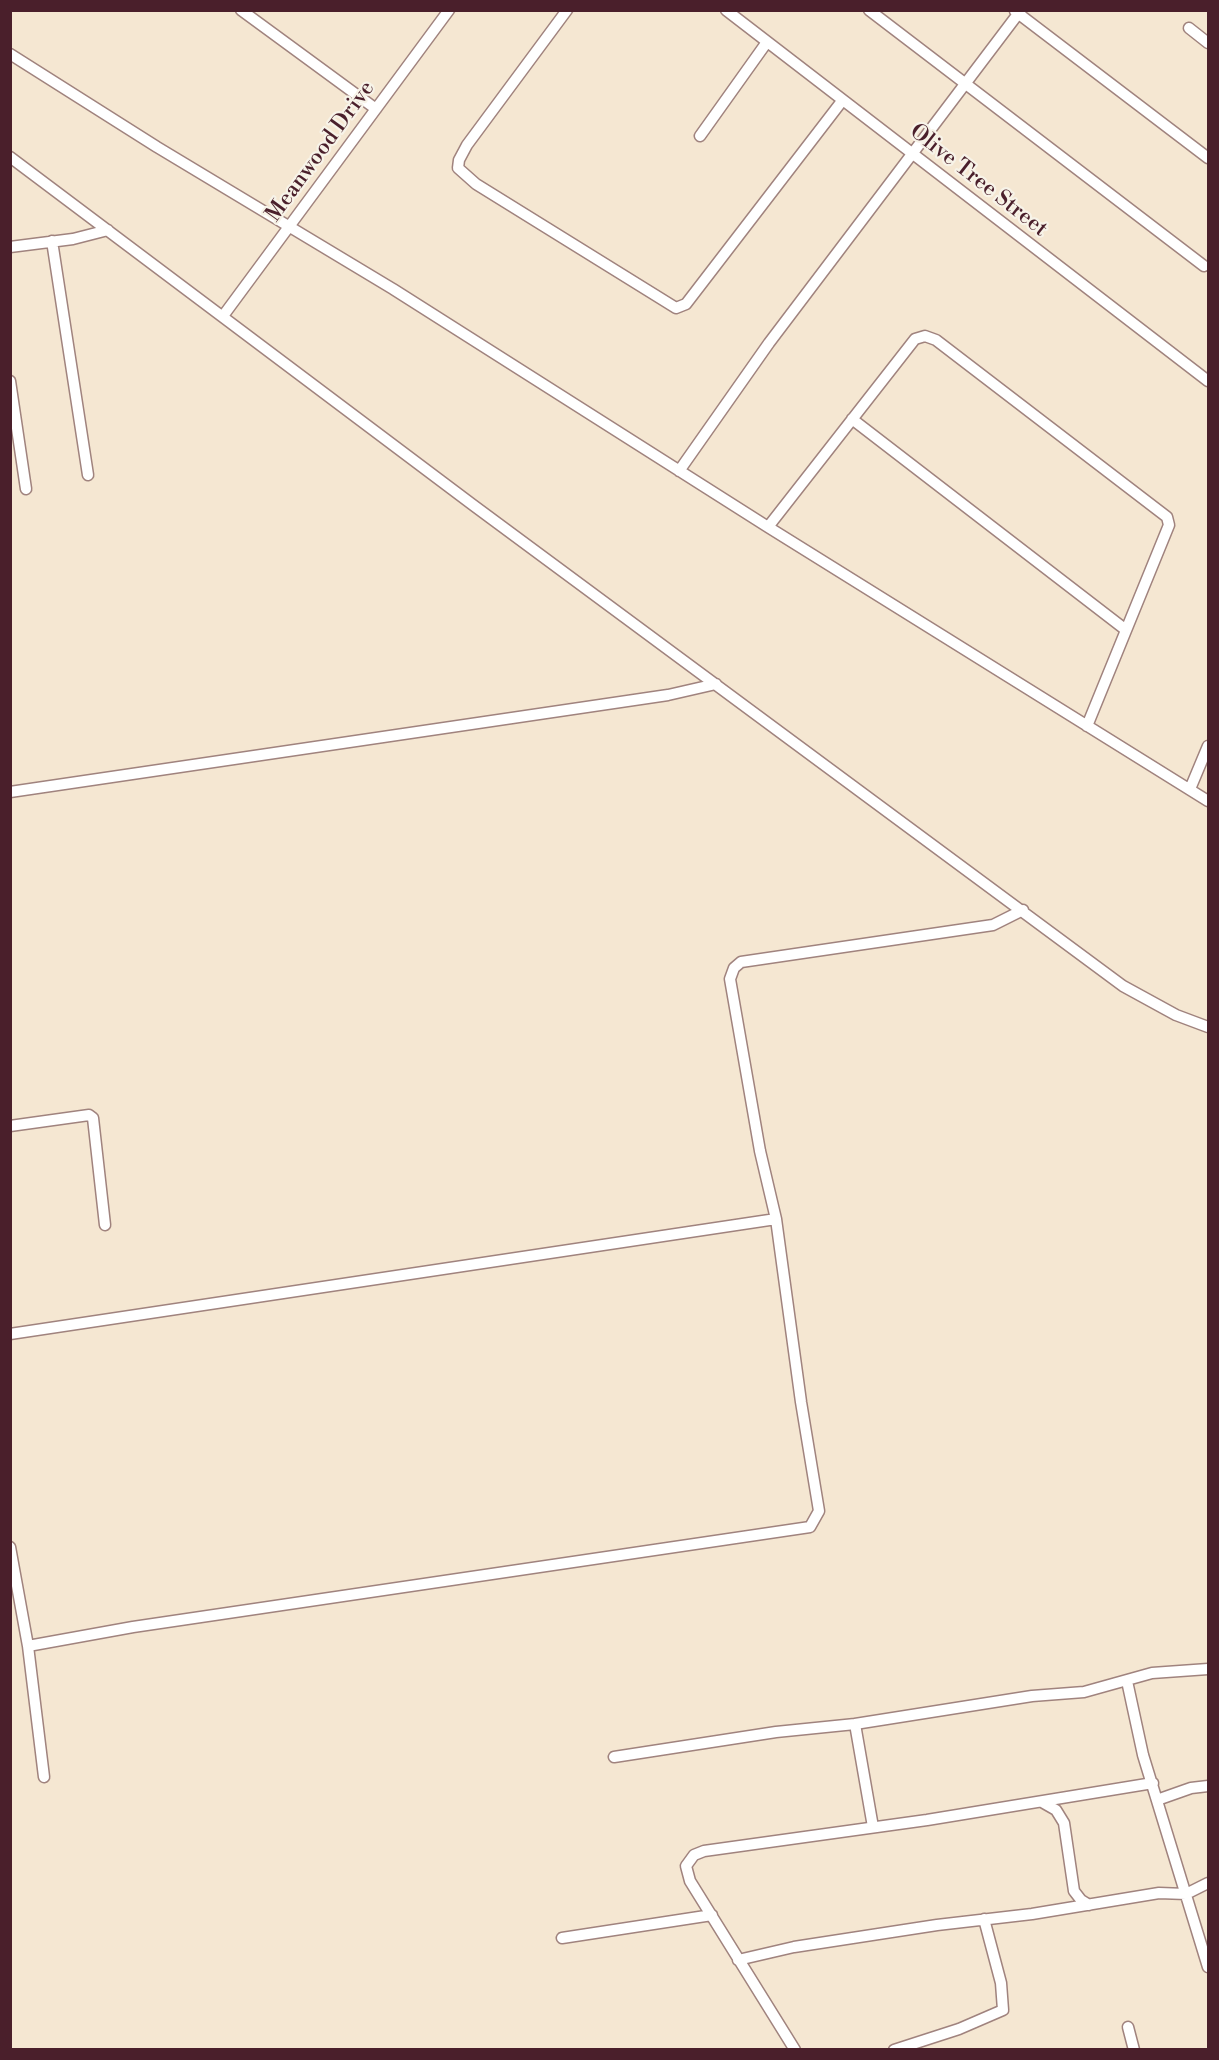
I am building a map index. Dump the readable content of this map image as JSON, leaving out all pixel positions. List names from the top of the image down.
{
  "streets": {
    "street": ["Meanwood Drive", "Olive Tree Street"]
  }
}
